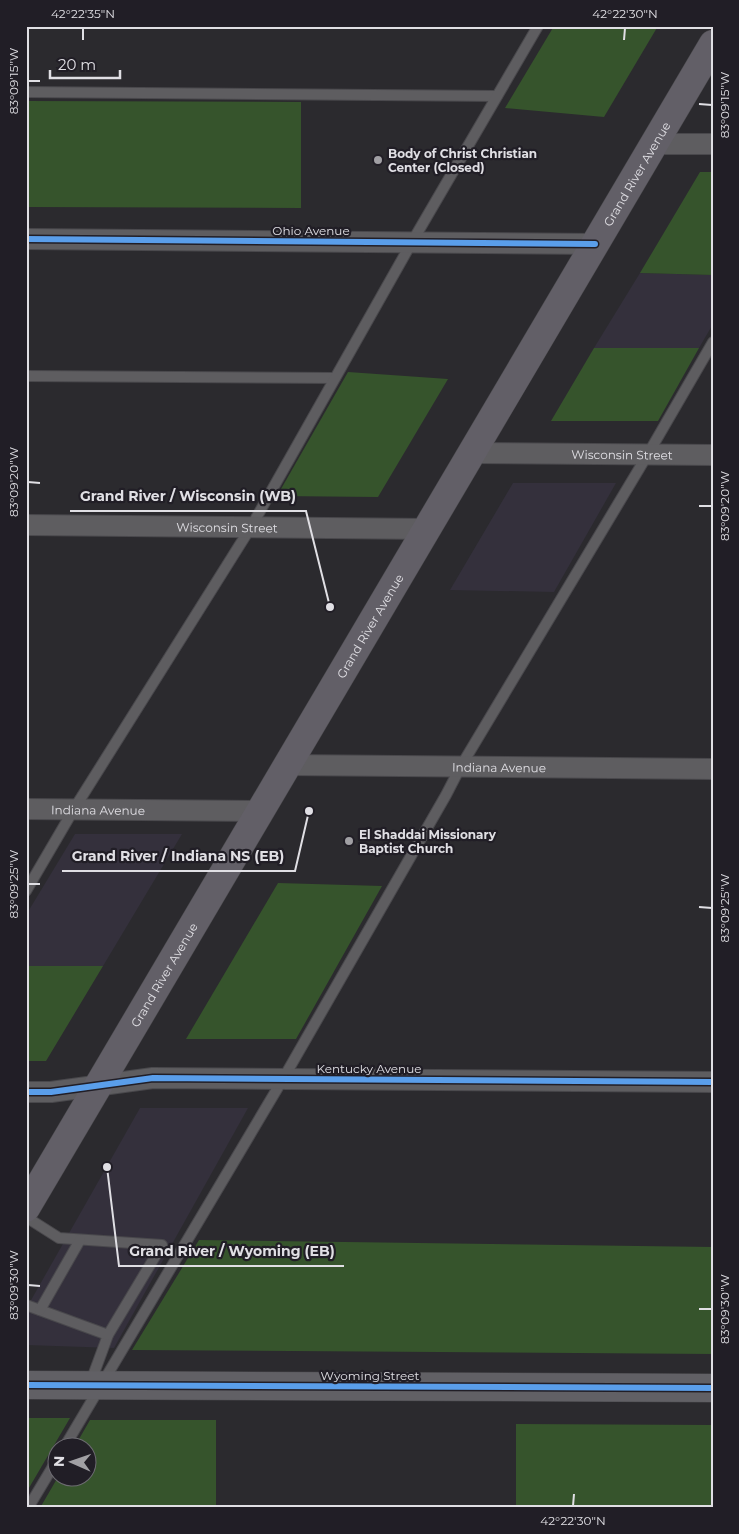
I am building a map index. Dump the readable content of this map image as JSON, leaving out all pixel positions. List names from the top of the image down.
{
  "streets": {
    "main road": ["Grand River Avenue"],
    "street": [
      "Ohio Avenue",
      "Wisconsin Street",
      "Indiana Avenue",
      "Kentucky Avenue",
      "Wyoming Street"
    ]
  },
  "crossings": [
    ["Grand River Avenue", "Ohio Avenue"],
    ["Grand River Avenue", "Wisconsin Street"],
    ["Grand River Avenue", "Indiana Avenue"],
    ["Grand River Avenue", "Kentucky Avenue"]
  ],
  "places": [
    "Body of Christ Christian Center (Closed)",
    "Grand River / Wisconsin (WB)",
    "Grand River / Indiana NS (EB)",
    "El Shaddai Missionary Baptist Church",
    "Grand River / Wyoming (EB)"
  ],
  "scale_bar": "20 m",
  "north": "left",
  "coordinates": [
    "42°22'35\"N",
    "42°22'30\"N",
    "83°09'15\"W",
    "83°09'20\"W",
    "83°09'25\"W",
    "83°09'30\"W"
  ]
}
